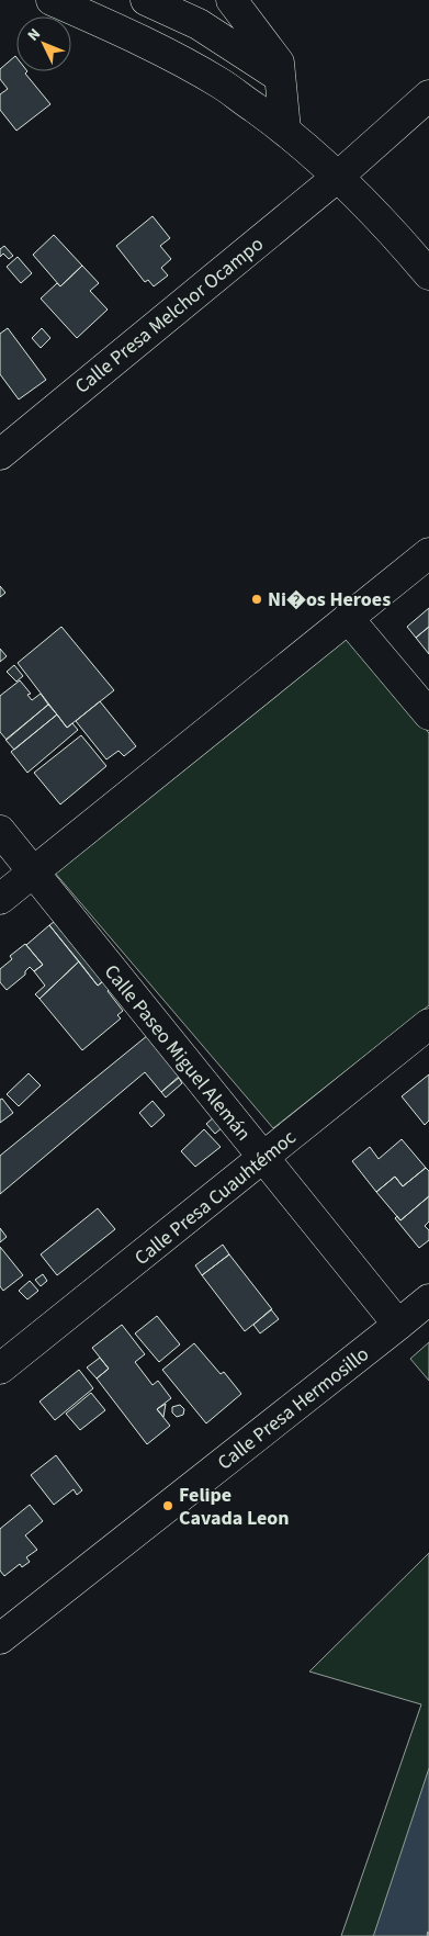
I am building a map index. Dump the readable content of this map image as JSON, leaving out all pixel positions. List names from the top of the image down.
{
  "streets": {
    "street": [
      "Calle Presa Melchor Ocampo",
      "Calle Paseo Miguel Alemán",
      "Calle Presa Cuauhtémoc",
      "Calle Presa Hermosillo"
    ]
  },
  "crossings": [
    ["Calle Paseo Miguel Alemán", "Calle Presa Cuauhtémoc"],
    ["Calle Paseo Miguel Alemán", "Calle Presa Hermosillo"]
  ],
  "places": ["Ni�os Heroes", "Felipe Cavada Leon"],
  "north": "top left"
}
